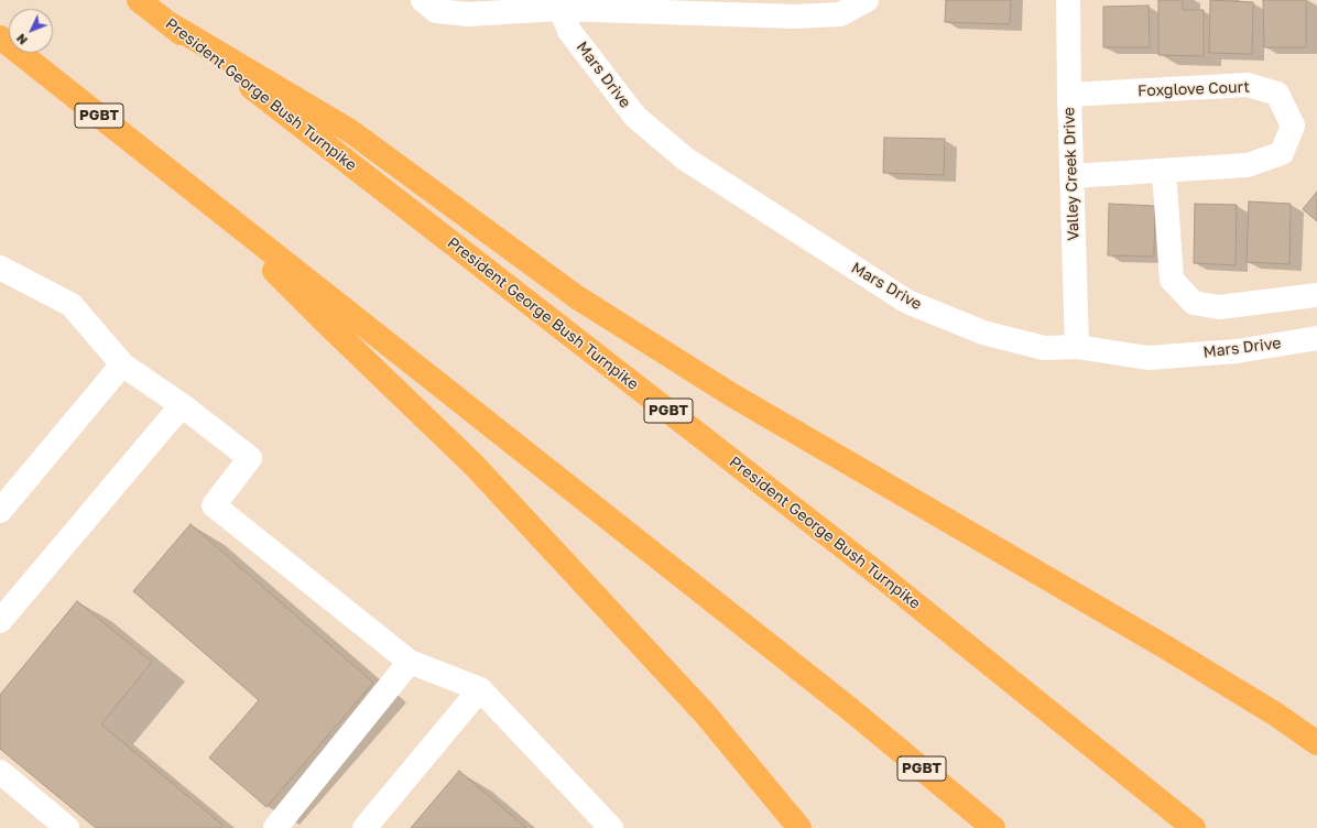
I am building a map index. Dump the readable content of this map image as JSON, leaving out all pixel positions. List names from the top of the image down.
{
  "streets": {
    "highway": ["President George Bush Turnpike", "PGBT"],
    "street": ["Mars Drive", "Foxglove Court", "Valley Creek Drive"]
  },
  "crossings": [
    ["Mars Drive", "Valley Creek Drive"],
    ["Foxglove Court", "Valley Creek Drive"]
  ],
  "north": "bottom left"
}
